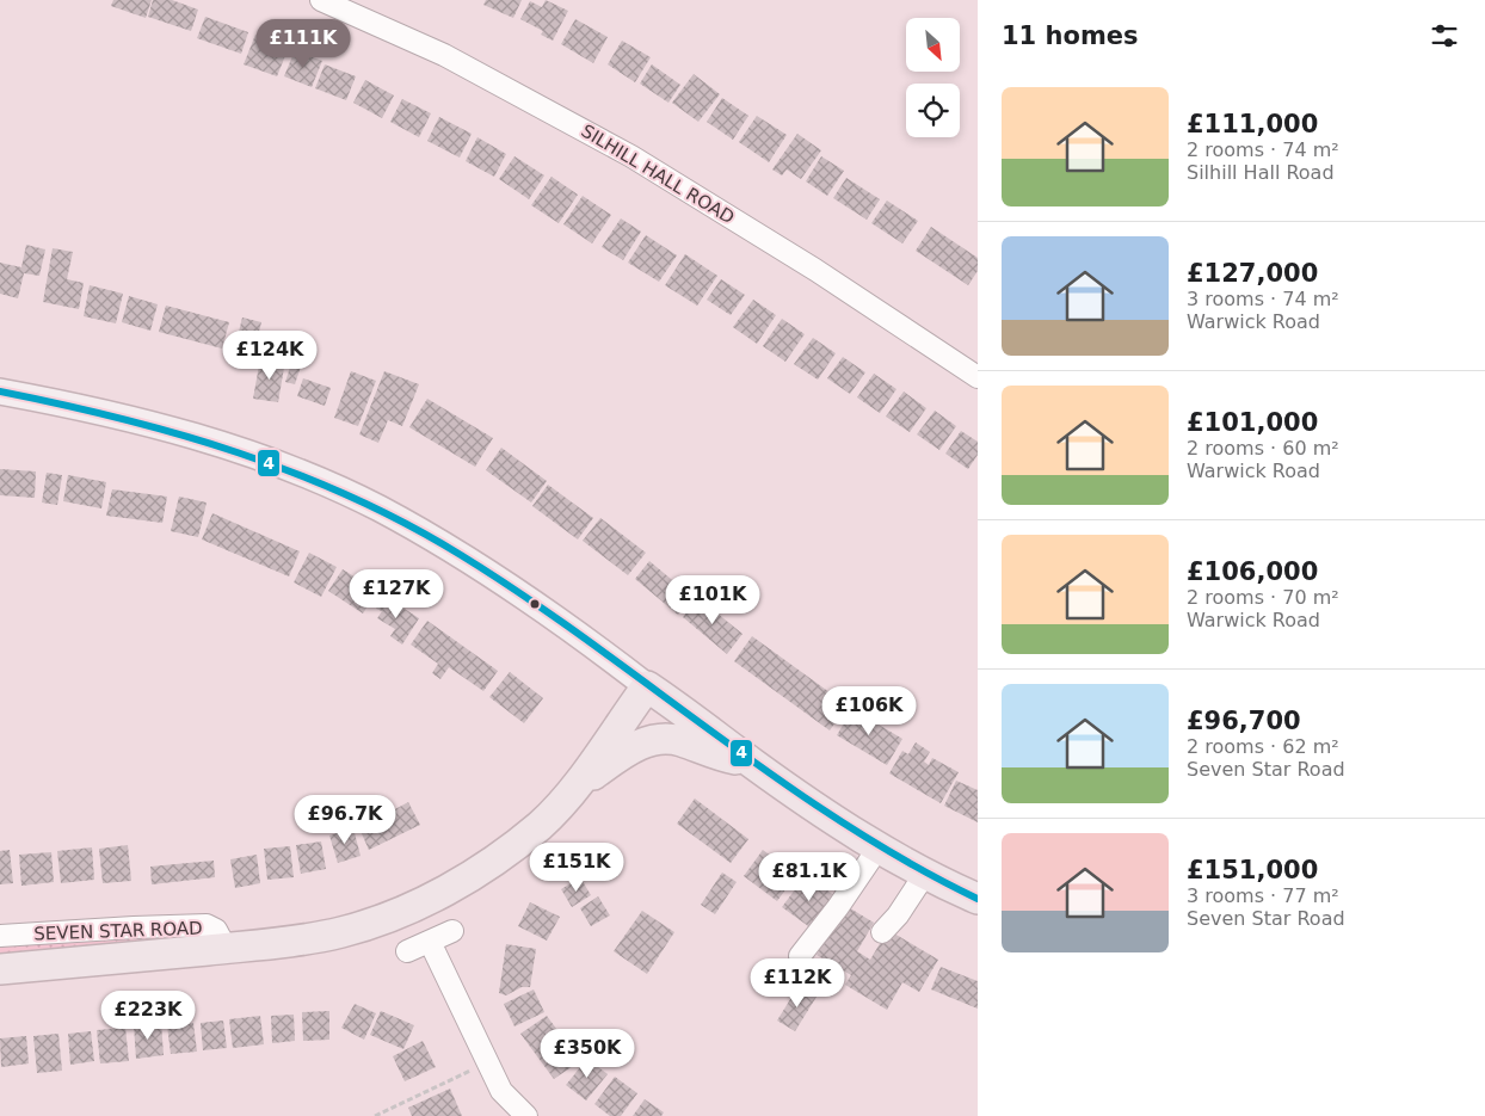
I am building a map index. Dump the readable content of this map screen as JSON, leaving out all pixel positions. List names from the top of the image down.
{
  "streets": {
    "highway": ["SEVEN STAR ROAD"],
    "street": ["SILHILL HALL ROAD"]
  },
  "lines": ["transit line 4"],
  "north": "bottom right",
  "page": {
    "heading": "11 homes",
    "price": [
      "£111K",
      "£124K",
      "£127K",
      "£101K",
      "£106K",
      "£96.7K",
      "£151K",
      "£81.1K",
      "£112K",
      "£223K",
      "£350K"
    ],
    "list": [
      {
        "name": "£111,000",
        "note": "2 rooms · 74 m² · Silhill Hall Road"
      },
      {
        "name": "£127,000",
        "note": "3 rooms · 74 m² · Warwick Road"
      },
      {
        "name": "£101,000",
        "note": "2 rooms · 60 m² · Warwick Road"
      },
      {
        "name": "£106,000",
        "note": "2 rooms · 70 m² · Warwick Road"
      },
      {
        "name": "£96,700",
        "note": "2 rooms · 62 m² · Seven Star Road"
      },
      {
        "name": "£151,000",
        "note": "3 rooms · 77 m² · Seven Star Road"
      }
    ]
  }
}
